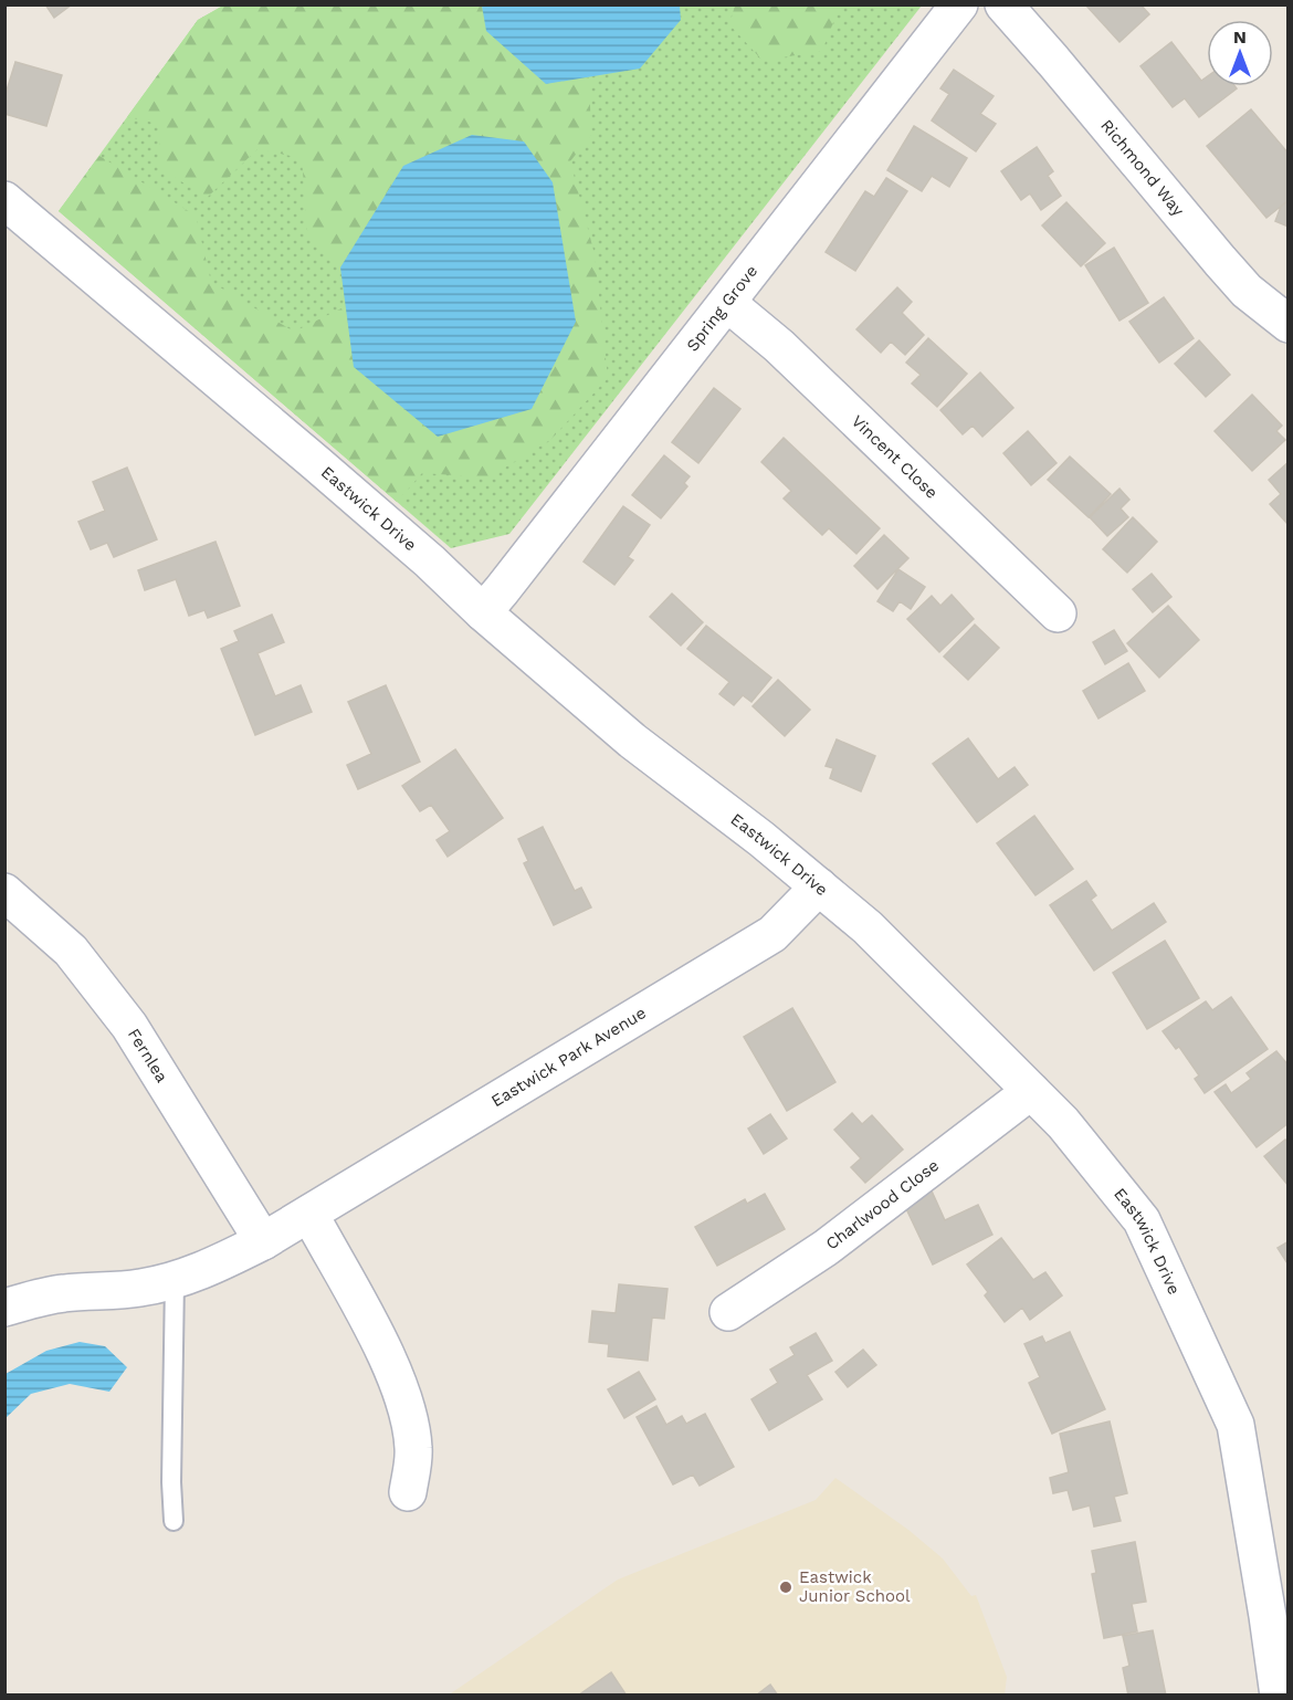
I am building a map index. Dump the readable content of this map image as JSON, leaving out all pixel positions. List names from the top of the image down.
{
  "streets": {
    "street": [
      "Richmond Way",
      "Spring Grove",
      "Vincent Close",
      "Eastwick Drive",
      "Fernlea",
      "Eastwick Park Avenue",
      "Charlwood Close"
    ]
  },
  "crossings": [
    ["Spring Grove", "Vincent Close"],
    ["Spring Grove", "Eastwick Drive"],
    ["Eastwick Drive", "Eastwick Park Avenue"],
    ["Eastwick Drive", "Charlwood Close"],
    ["Fernlea", "Eastwick Park Avenue"]
  ],
  "places": ["Eastwick Junior School"],
  "north": "top"
}
